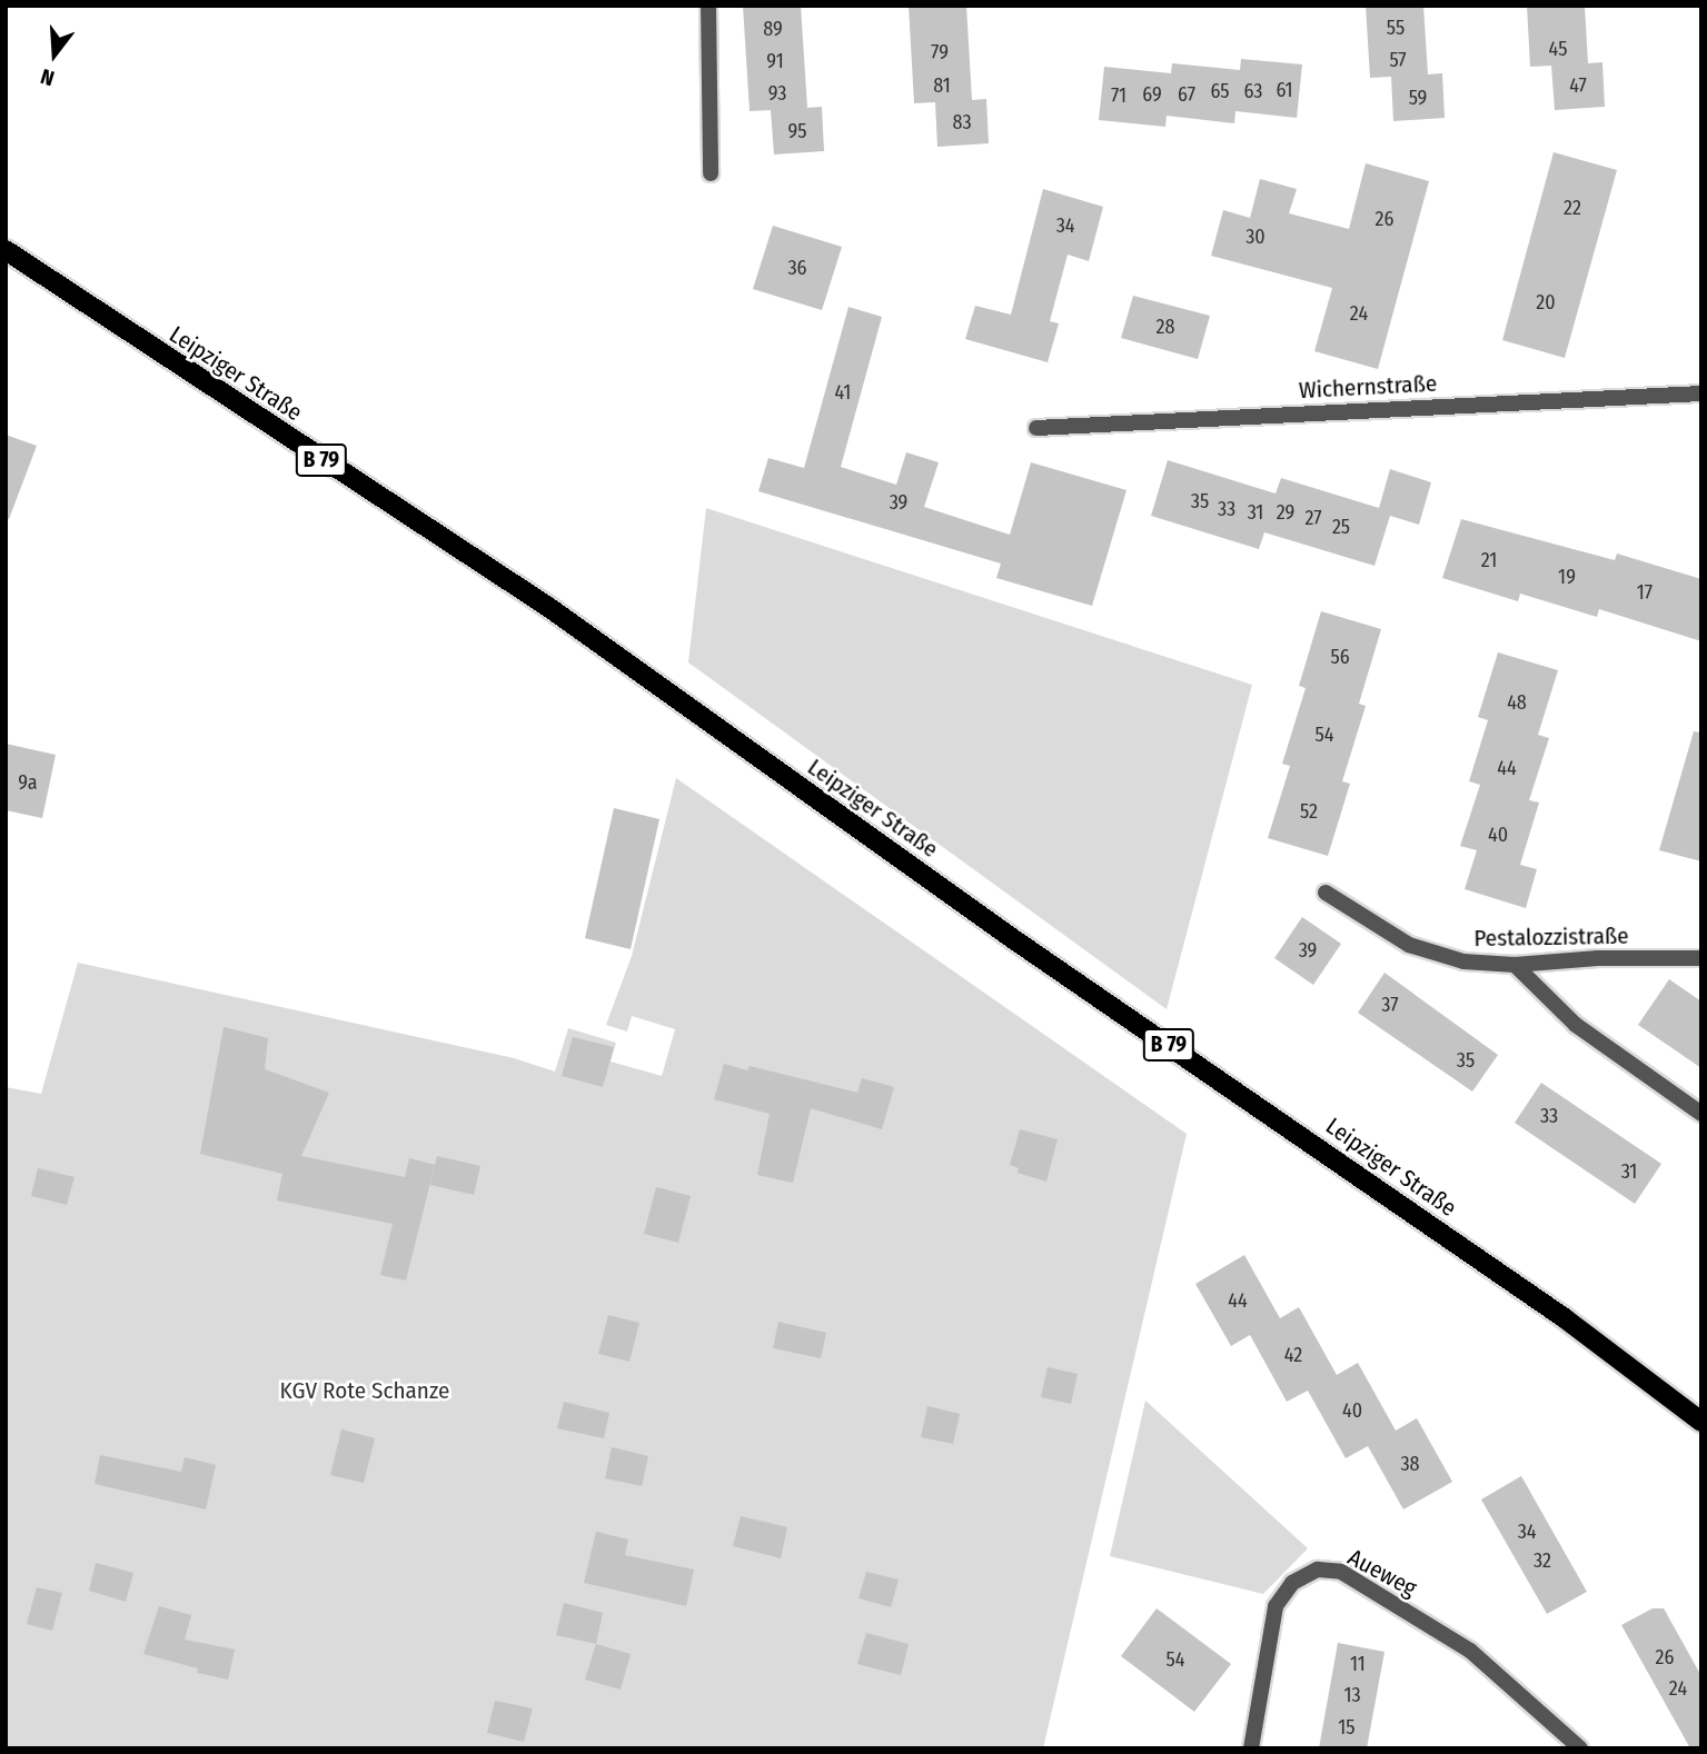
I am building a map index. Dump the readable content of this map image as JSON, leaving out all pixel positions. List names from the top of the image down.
{
  "streets": {
    "main road": ["Leipziger Straße", "B 79"],
    "street": ["Wichernstraße", "Pestalozzistraße", "Aueweg"]
  },
  "parks": ["KGV Rote Schanze"],
  "house_numbers": [
    "55",
    "89",
    "45",
    "79",
    "57",
    "91",
    "81",
    "47",
    "61",
    "65",
    "63",
    "93",
    "69",
    "67",
    "71",
    "59",
    "83",
    "95",
    "22",
    "26",
    "34",
    "30",
    "36",
    "20",
    "24",
    "28",
    "41",
    "35",
    "39",
    "33",
    "31",
    "29",
    "27",
    "25",
    "21",
    "19",
    "17",
    "56",
    "48",
    "54",
    "44",
    "9a",
    "52",
    "40",
    "39",
    "37",
    "35",
    "33",
    "31",
    "44",
    "42",
    "40",
    "38",
    "34",
    "32",
    "26",
    "54",
    "11",
    "24",
    "13",
    "15"
  ],
  "north": "bottom"
}
